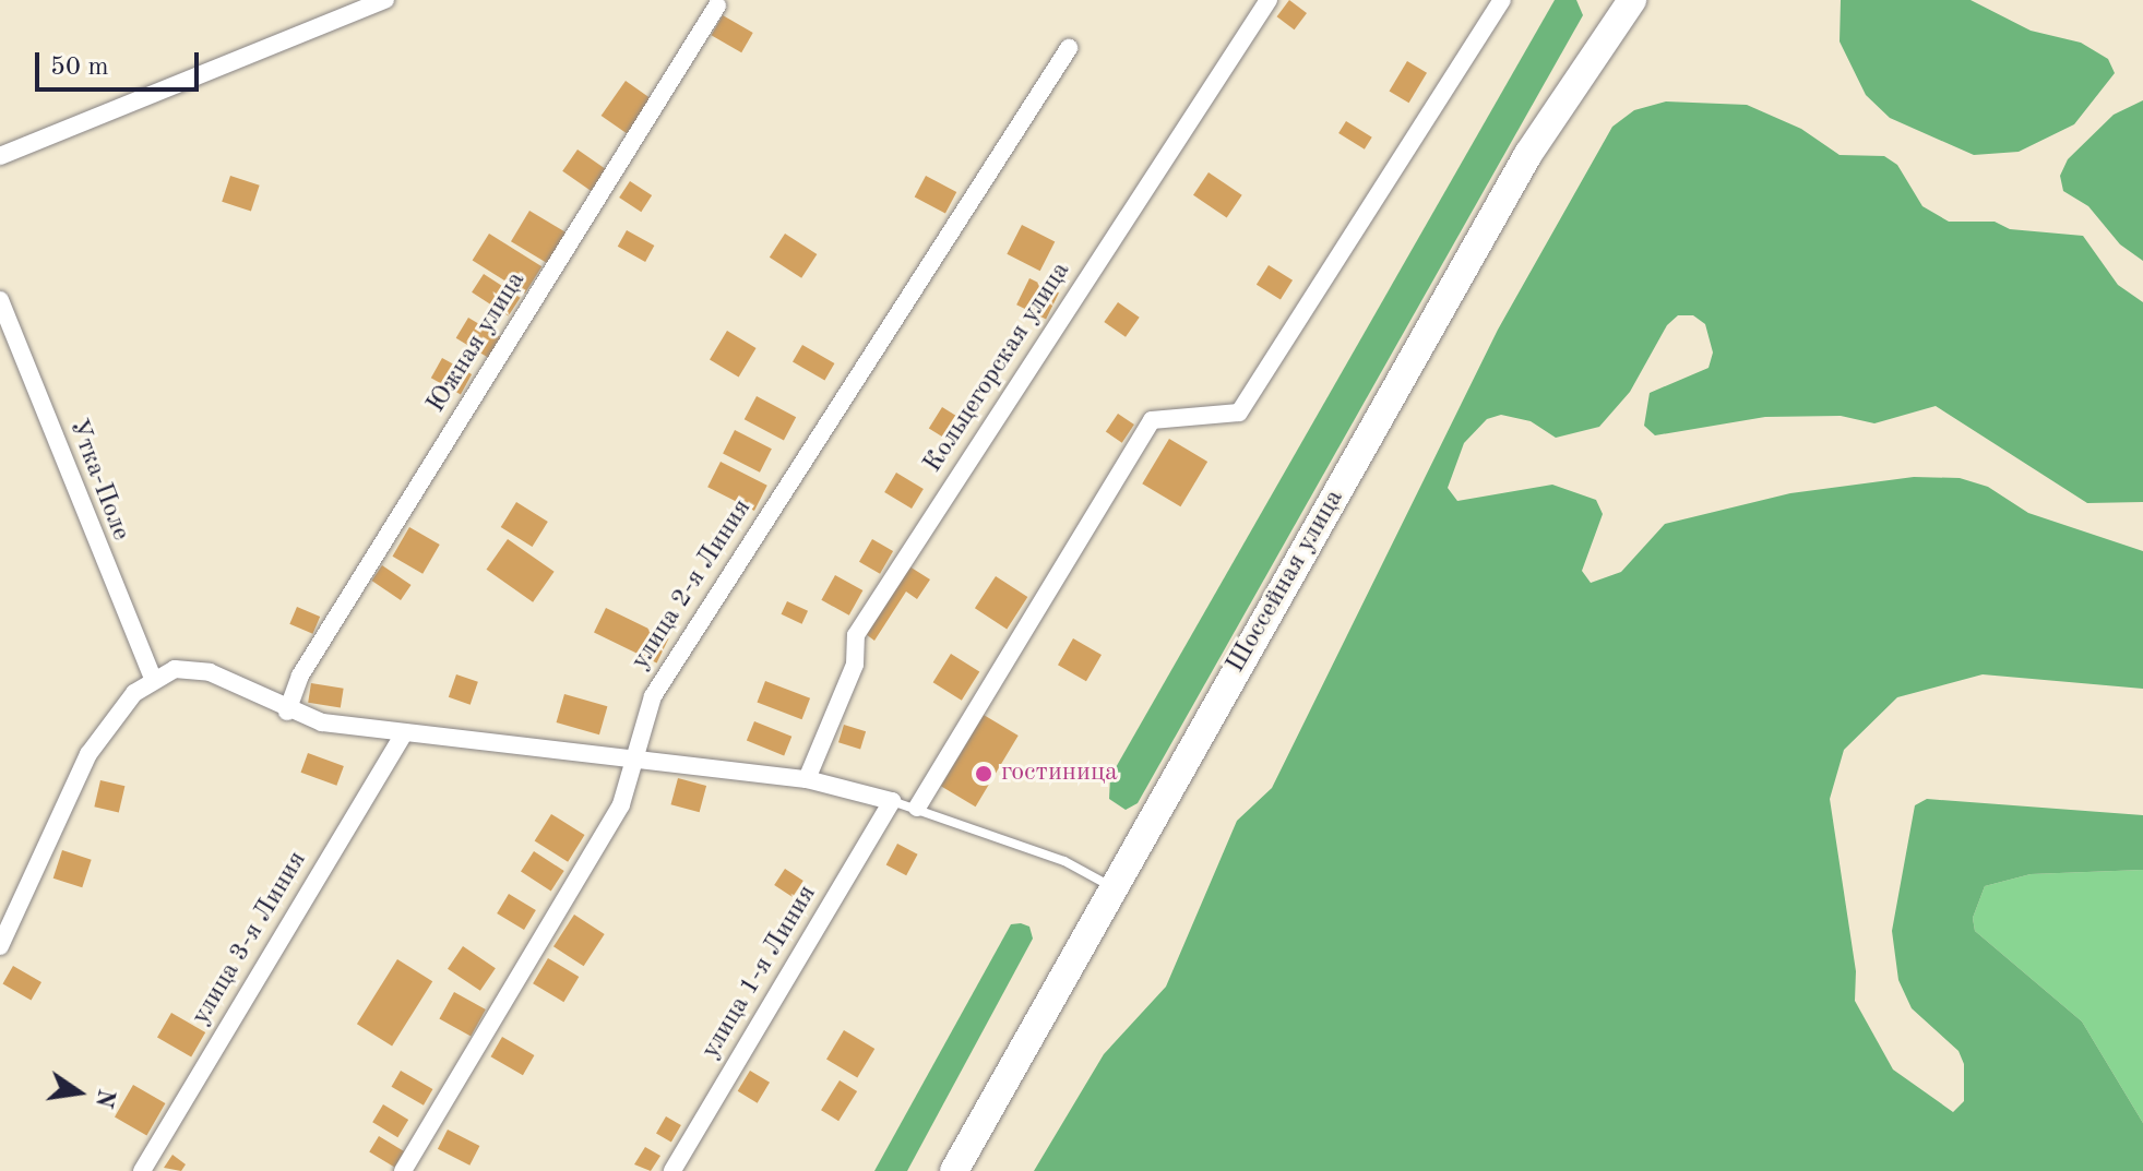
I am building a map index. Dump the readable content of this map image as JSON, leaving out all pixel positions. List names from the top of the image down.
{
  "streets": {
    "main road": ["Шоссейная улица"],
    "street": [
      "Южная улица",
      "Кольцегорская улица",
      "Утка-Поле",
      "улица 2-я Линия",
      "улица 3-я Линия",
      "улица 1-я Линия"
    ]
  },
  "places": ["гостиница"],
  "scale_bar": "50 m",
  "north": "right"
}
